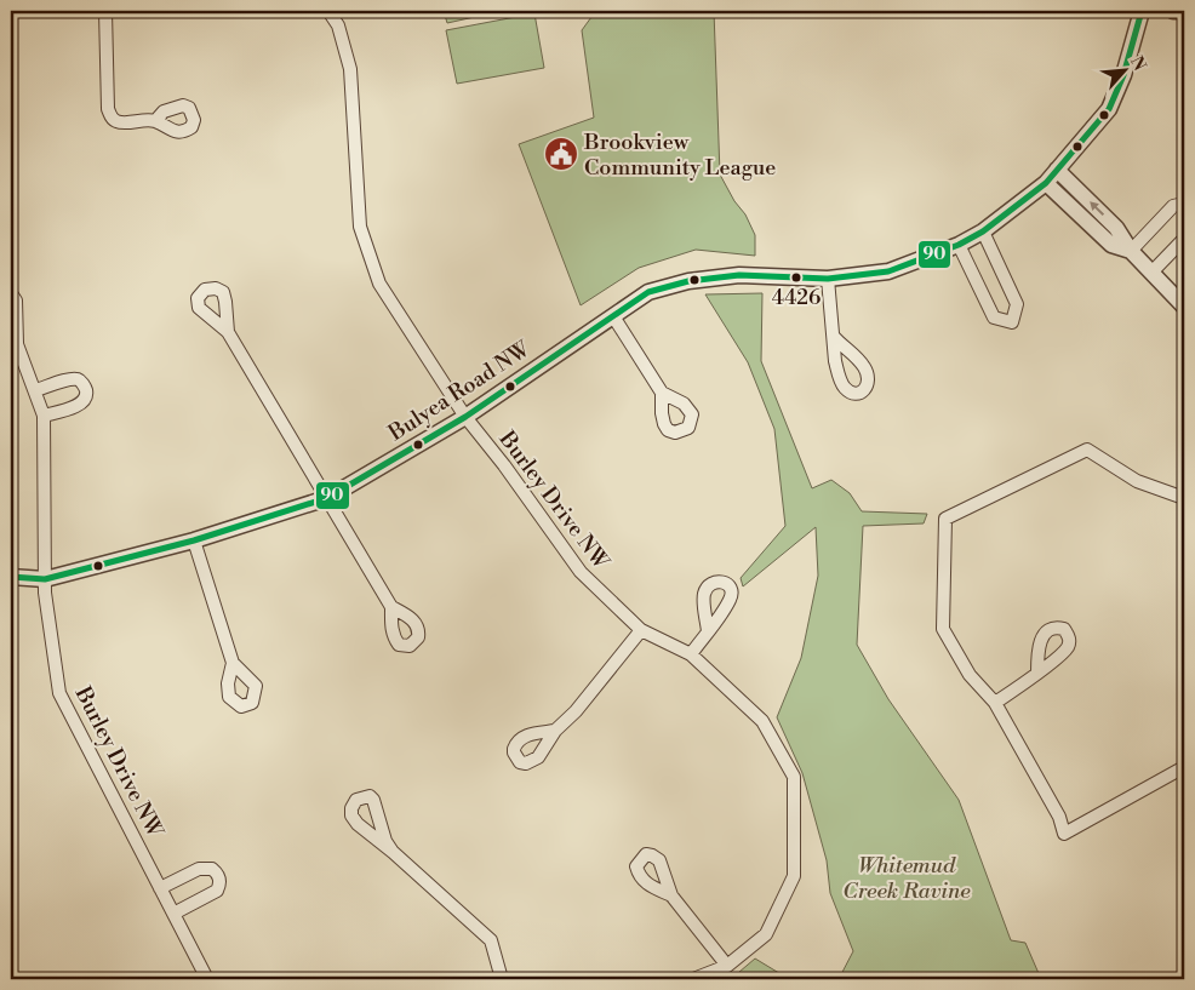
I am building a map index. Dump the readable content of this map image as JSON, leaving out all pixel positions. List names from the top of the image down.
{
  "streets": {
    "street": ["Bulyea Road NW", "Burley Drive NW"]
  },
  "crossings": [
    ["Bulyea Road NW", "Burley Drive NW"]
  ],
  "parks": ["Whitemud Creek Ravine"],
  "places": {
    "public building": ["Brookview Community League"],
    "other": ["4426"]
  },
  "lines": ["transit line 90"],
  "north": "top right"
}
